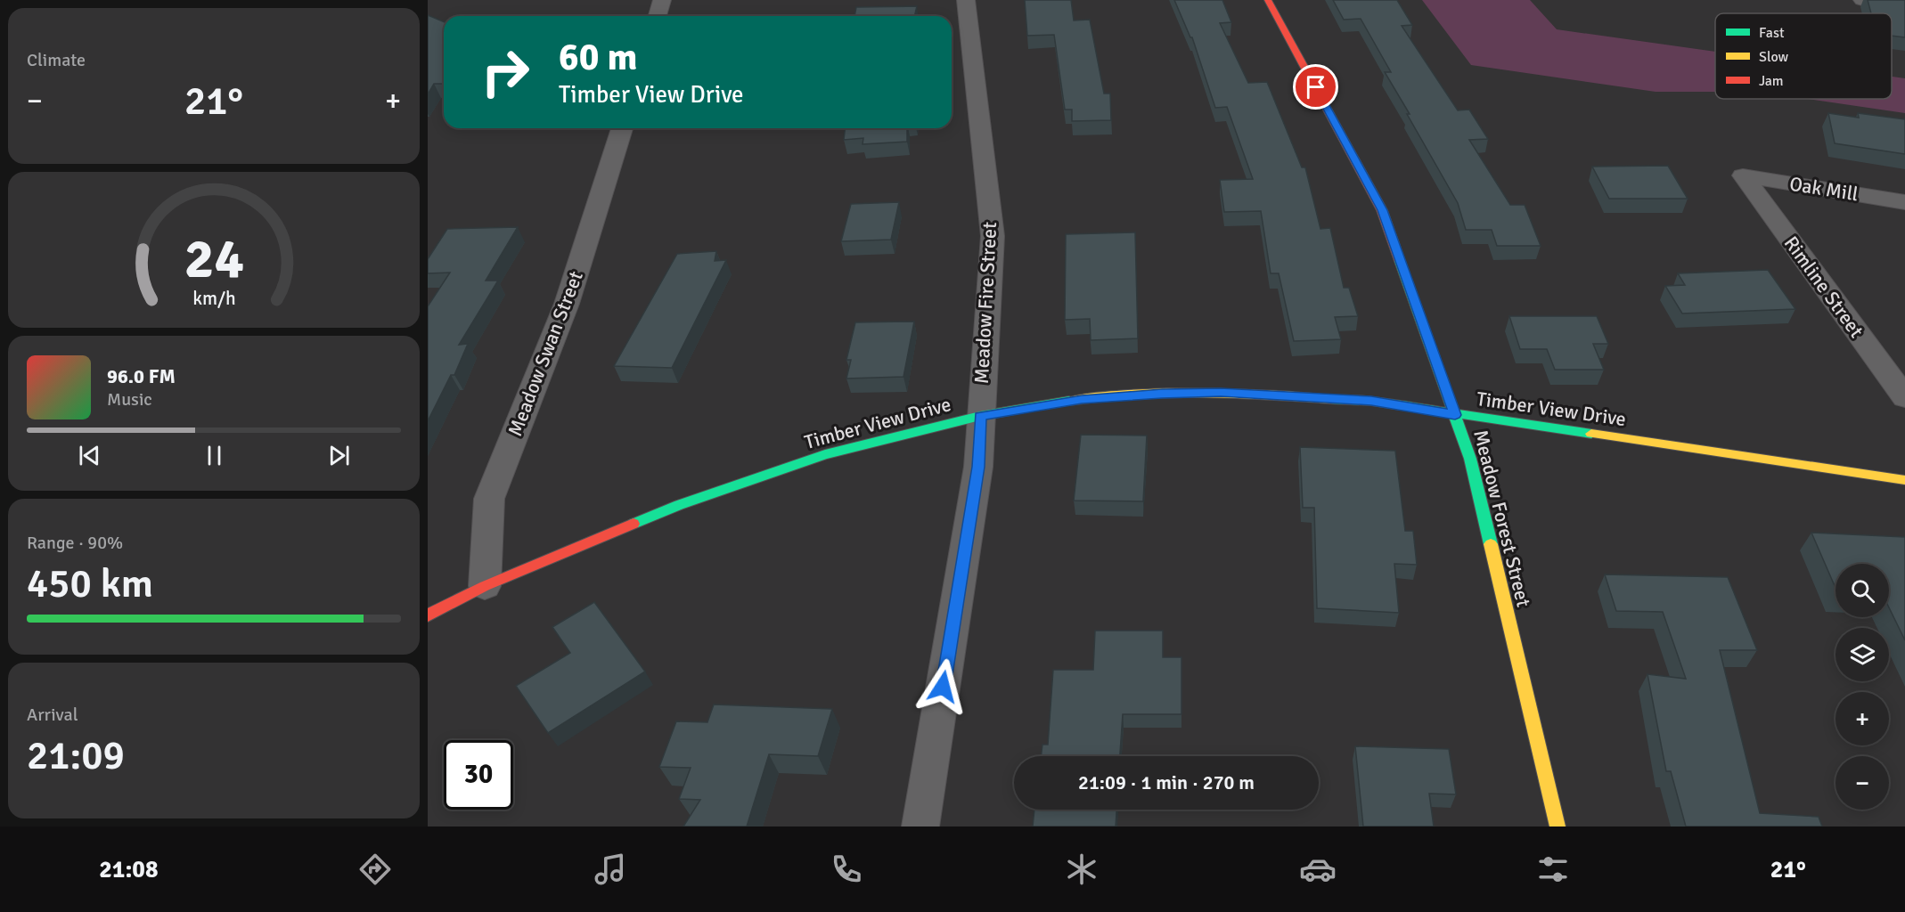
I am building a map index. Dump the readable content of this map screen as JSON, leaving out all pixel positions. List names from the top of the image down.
{
  "streets": {
    "street": [
      "Oak Mill",
      "Rimline Street",
      "Meadow Fire Street",
      "Meadow Swan Street",
      "Timber View Drive",
      "Meadow Forest Street"
    ]
  },
  "crossings": [
    ["Oak Mill", "Rimline Street"],
    ["Meadow Fire Street", "Timber View Drive"],
    ["Meadow Swan Street", "Timber View Drive"],
    ["Timber View Drive", "Meadow Forest Street"]
  ],
  "legend": ["Fast", "Slow", "Jam"],
  "page": {
    "tile": [
      "Climate",
      ["Range · 90%", "450 km"],
      ["Arrival", "21:09"]
    ],
    "turn": ["60 m", "Timber View Drive"],
    "heat": ["−", "21°", "+"],
    "song": ["96.0 FM", "Music"],
    "map_buttons": ["+", "−"],
    "limit": "30",
    "trip": "21:09 · 1 min · 270 m",
    "tabs": ["21:08", "21°"],
    "gauge": ["24", "km/h"]
  }
}
